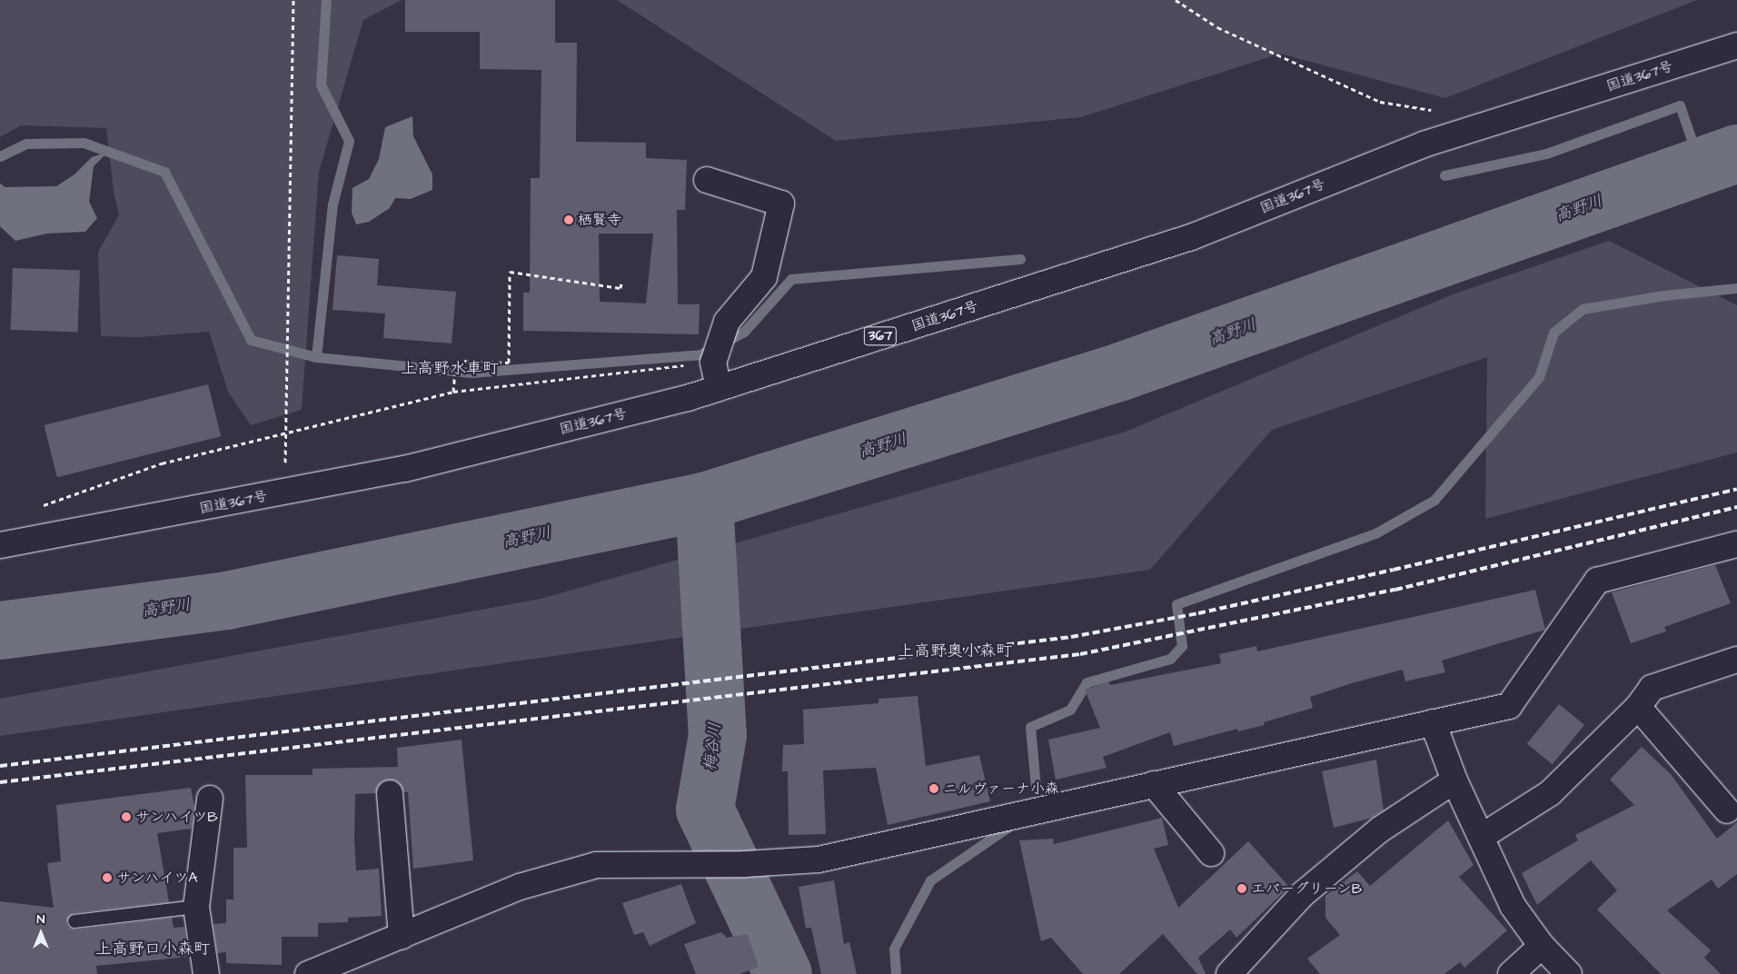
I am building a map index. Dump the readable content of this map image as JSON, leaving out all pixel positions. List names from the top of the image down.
{
  "streets": {
    "main road": ["国道367号", "367"]
  },
  "districts": ["上高野水車町", "上高野奥小森町", "上高野口小森町"],
  "water": ["高野川", "梅谷川"],
  "places": [
    "栖賢寺",
    "ニルヴァーナ小森",
    "サンハイツB",
    "サンハイツA",
    "エバーグリーンB"
  ],
  "north": "top"
}
